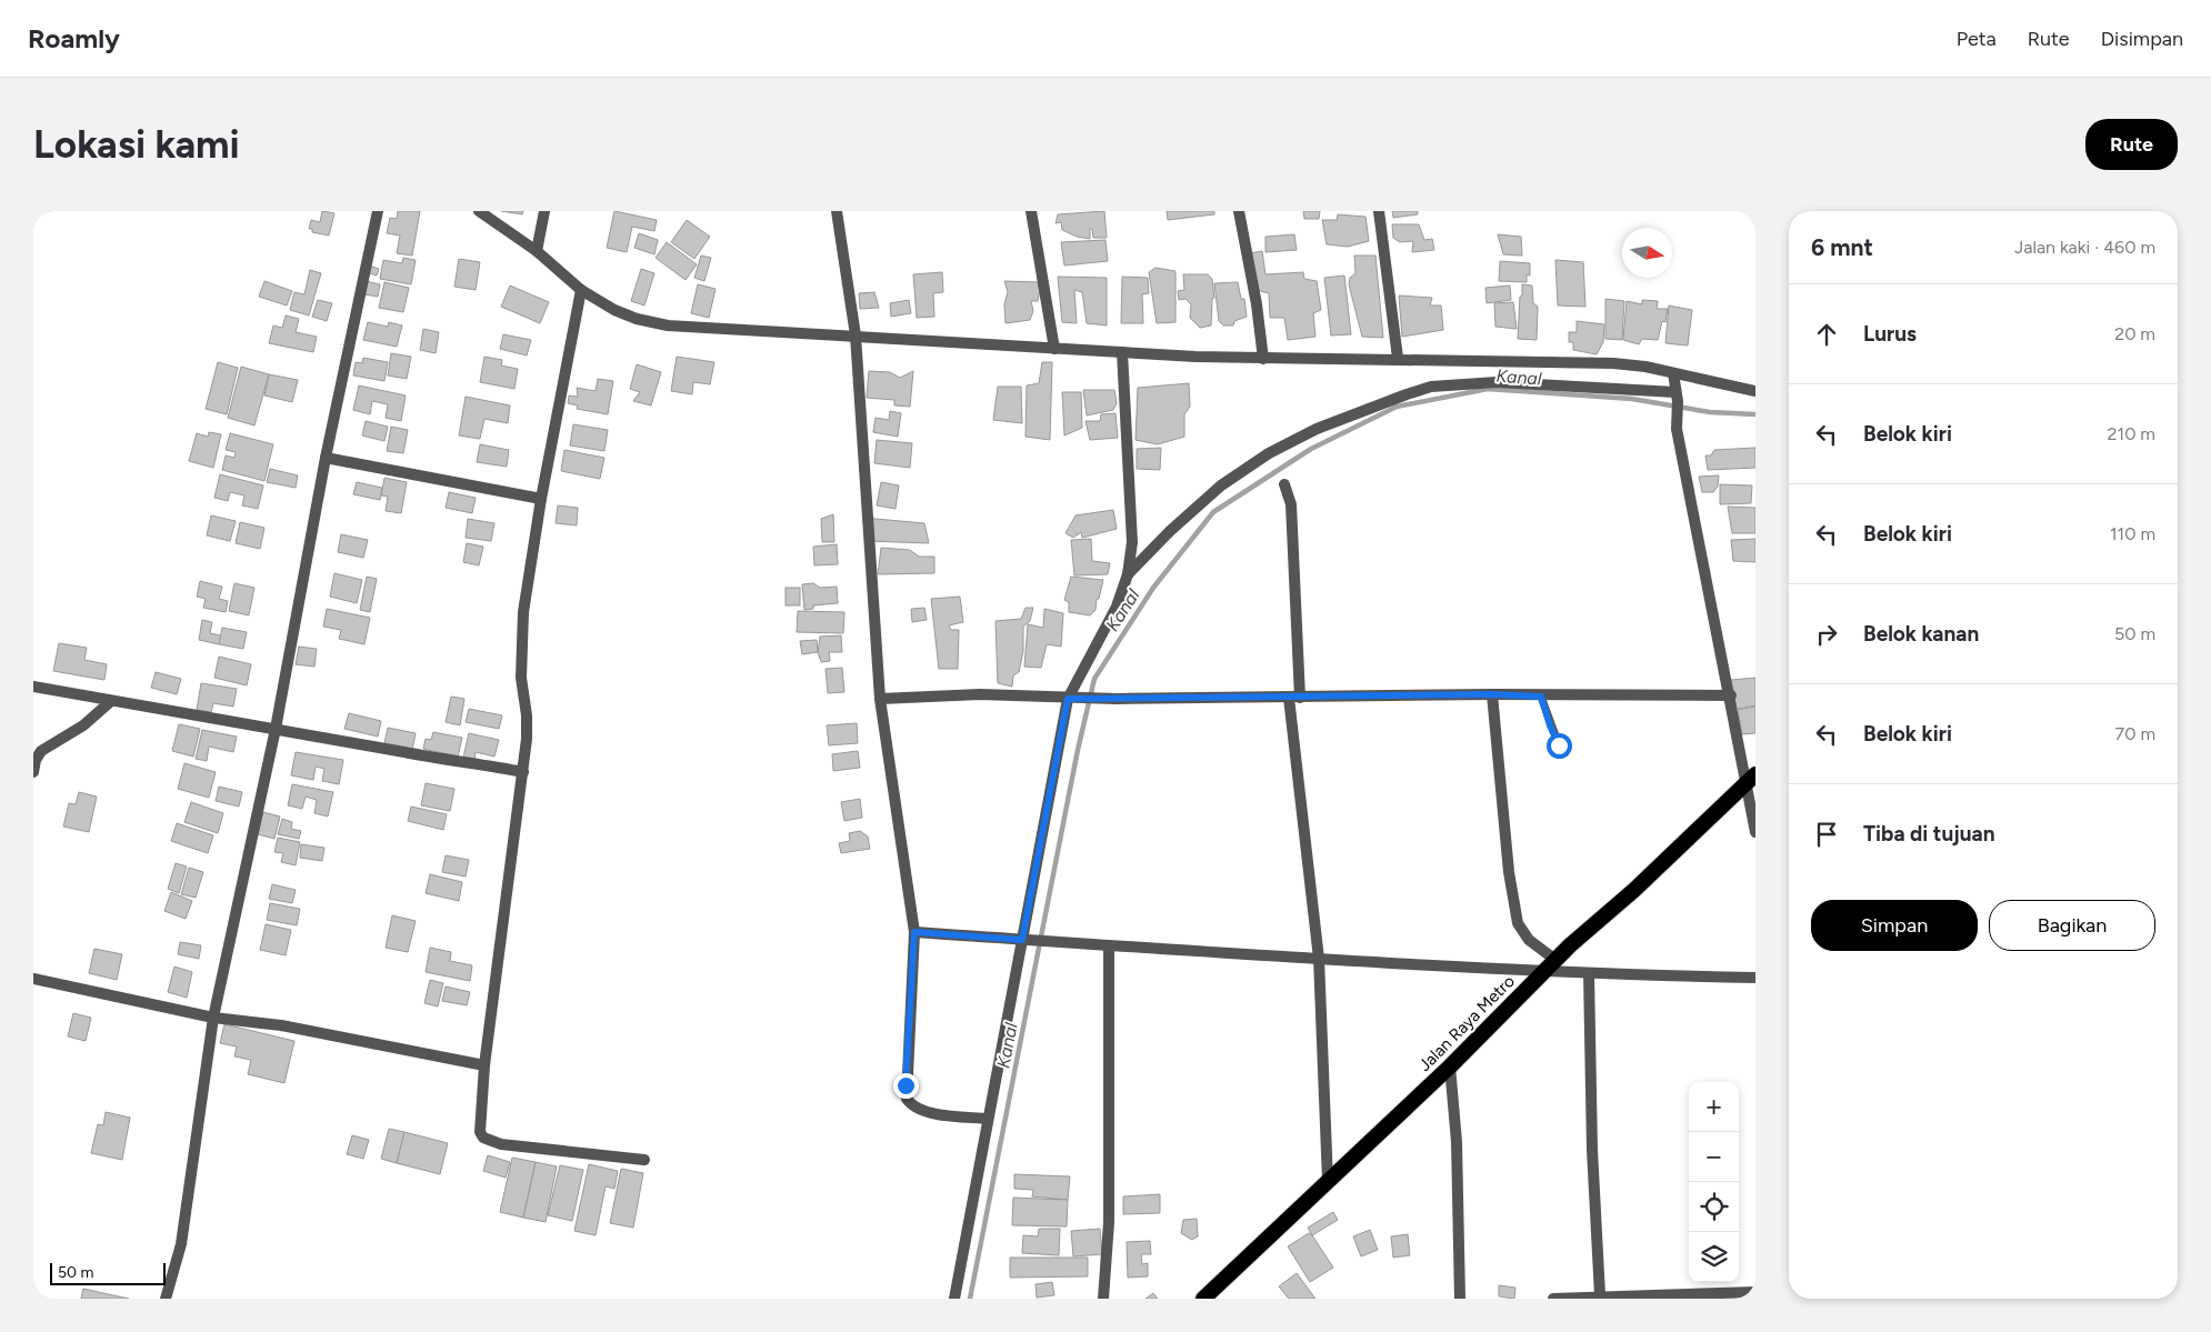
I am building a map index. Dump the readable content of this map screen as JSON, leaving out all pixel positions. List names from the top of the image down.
{
  "streets": {
    "highway": ["Jalan Raya Metro"]
  },
  "water": ["Kanal"],
  "scale_bar": "50 m",
  "north": "right",
  "page": {
    "header": "Roamly",
    "nav": ["Peta", "Rute", "Disimpan"],
    "buttons": [
      "Rute",
      ["Simpan", "Bagikan"]
    ],
    "title": "Lokasi kami",
    "heading": ["6 mnt", "Jalan kaki · 460 m"],
    "list": [
      ["Lurus", "20 m"],
      ["Belok kiri", "210 m"],
      ["Belok kiri", "110 m"],
      ["Belok kanan", "50 m"],
      ["Belok kiri", "70 m"],
      "Tiba di tujuan"
    ],
    "map_buttons": ["+", "−"],
    "scale": "50 m"
  }
}
